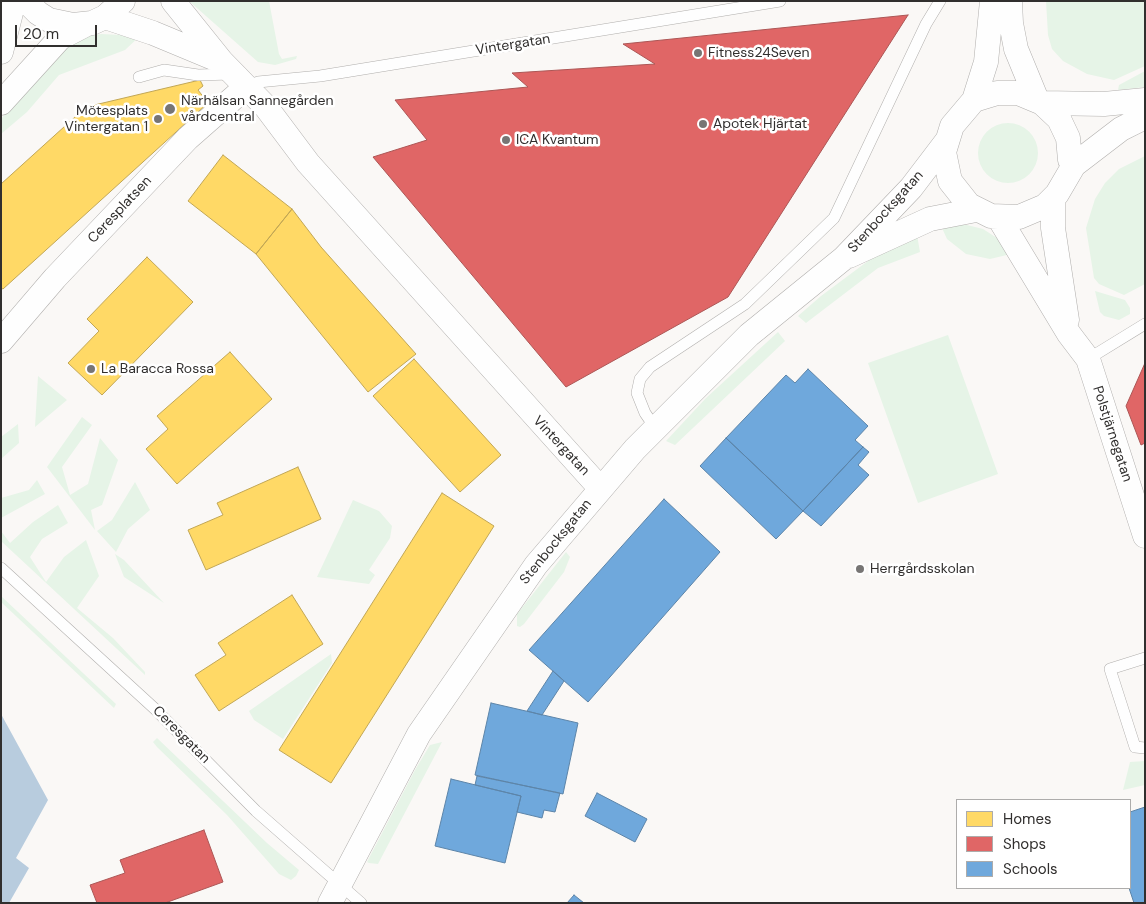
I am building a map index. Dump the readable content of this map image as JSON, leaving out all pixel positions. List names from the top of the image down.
{
  "streets": {
    "street": [
      "Vintergatan",
      "Ceresplatsen",
      "Stenbocksgatan",
      "Polstjärnegatan"
    ],
    "lane": ["Ceresgatan"]
  },
  "crossings": [
    ["Vintergatan", "Ceresplatsen"],
    ["Vintergatan", "Stenbocksgatan"],
    ["Stenbocksgatan", "Polstjärnegatan"],
    ["Stenbocksgatan", "Ceresgatan"]
  ],
  "places": [
    "Fitness24Seven",
    "Närhälsan Sannegården vårdcentral",
    "Mötesplats Vintergatan 1",
    "Apotek Hjärtat",
    "ICA Kvantum",
    "La Baracca Rossa",
    "Herrgårdsskolan"
  ],
  "legend": ["Homes", "Shops", "Schools"],
  "scale_bar": "20 m"
}
